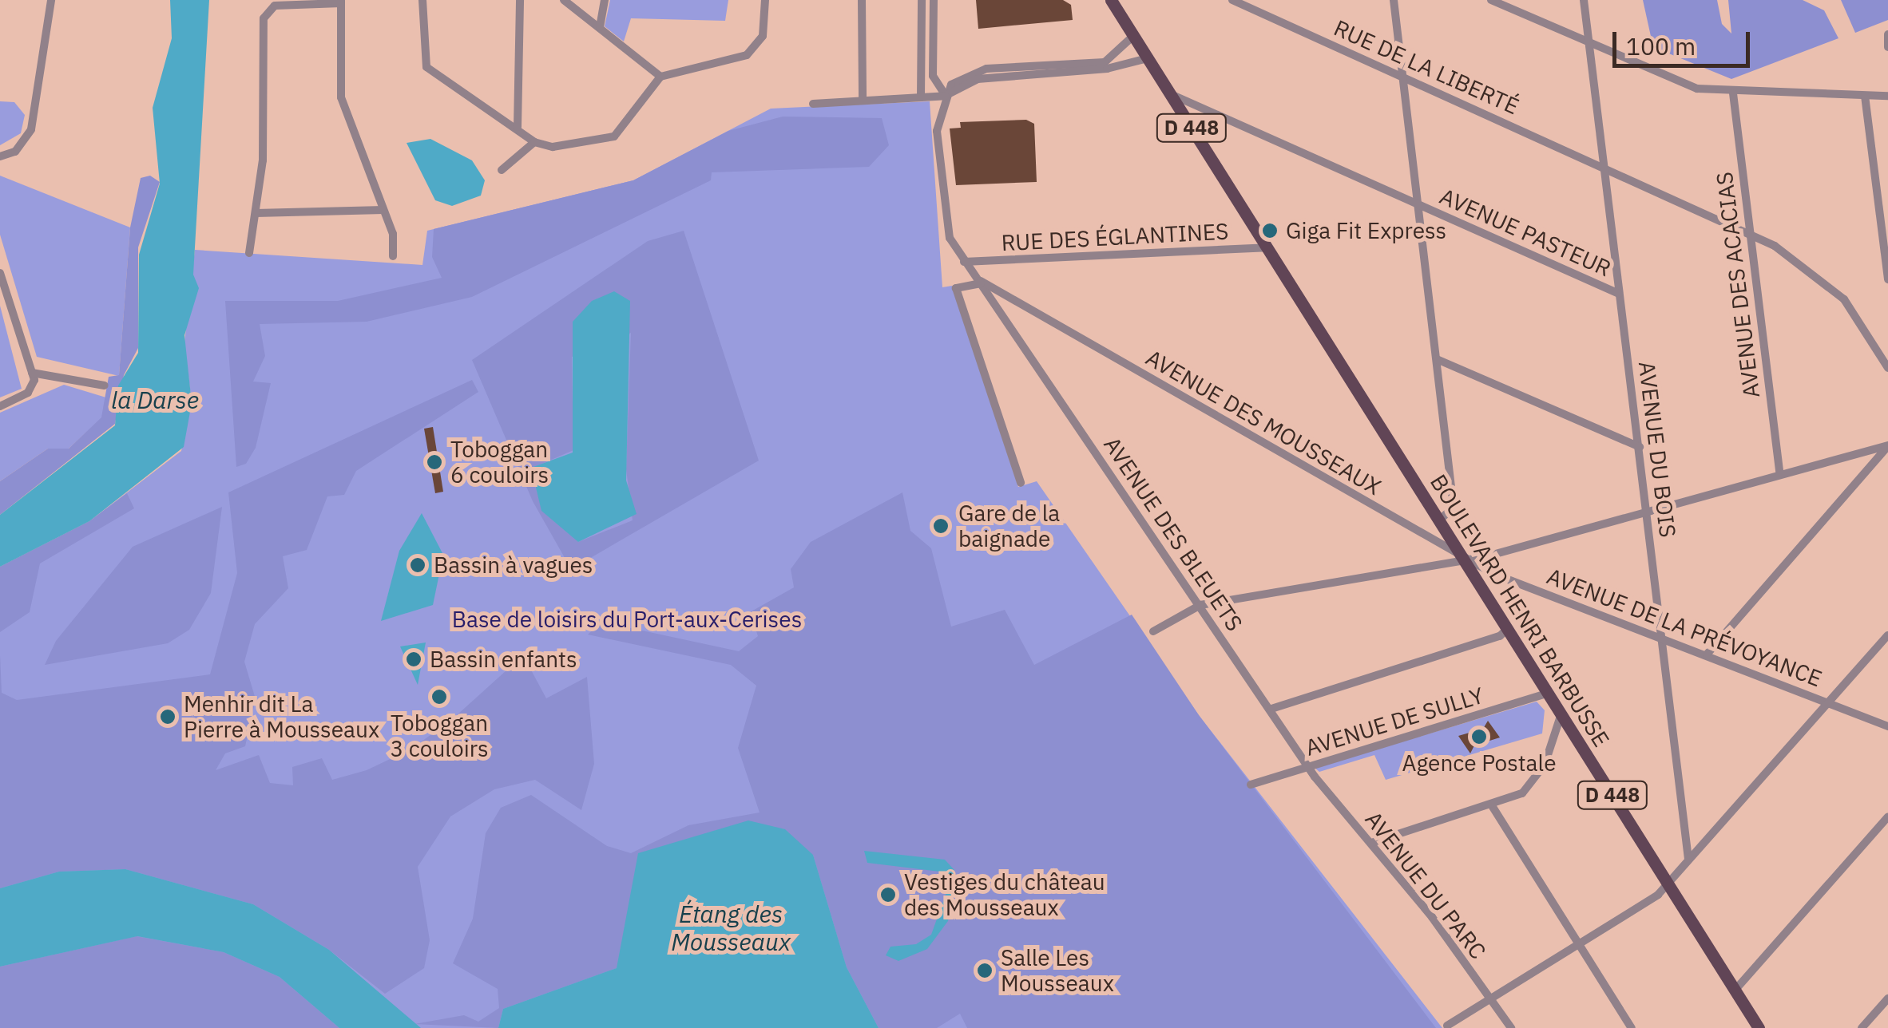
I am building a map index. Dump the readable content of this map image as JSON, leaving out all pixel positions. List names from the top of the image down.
{
  "streets": {
    "main road": ["D 448", "BOULEVARD HENRI BARBUSSE"],
    "street": [
      "RUE DE LA LIBERTÉ",
      "AVENUE PASTEUR",
      "RUE DES ÉGLANTINES",
      "AVENUE DES ACACIAS",
      "AVENUE DES MOUSSEAUX",
      "AVENUE DU BOIS",
      "AVENUE DES BLEUETS",
      "AVENUE DE LA PRÉVOYANCE",
      "AVENUE DE SULLY",
      "AVENUE DU PARC"
    ]
  },
  "crossings": [
    ["RUE DE LA LIBERTÉ", "AVENUE DES ACACIAS"],
    ["RUE DE LA LIBERTÉ", "AVENUE DU BOIS"],
    ["D 448", "AVENUE PASTEUR"],
    ["D 448", "RUE DES ÉGLANTINES"],
    ["D 448", "BOULEVARD HENRI BARBUSSE"],
    ["AVENUE PASTEUR", "AVENUE DU BOIS"],
    ["RUE DES ÉGLANTINES", "AVENUE DES BLEUETS"],
    ["RUE DES ÉGLANTINES", "BOULEVARD HENRI BARBUSSE"],
    ["AVENUE DES MOUSSEAUX", "AVENUE DES BLEUETS"],
    ["AVENUE DES MOUSSEAUX", "BOULEVARD HENRI BARBUSSE"],
    ["AVENUE DES MOUSSEAUX", "AVENUE DE LA PRÉVOYANCE"],
    ["AVENUE DU BOIS", "AVENUE DE LA PRÉVOYANCE"],
    ["AVENUE DES BLEUETS", "AVENUE DE SULLY"],
    ["AVENUE DES BLEUETS", "AVENUE DU PARC"],
    ["BOULEVARD HENRI BARBUSSE", "AVENUE DE LA PRÉVOYANCE"],
    ["BOULEVARD HENRI BARBUSSE", "AVENUE DE SULLY"],
    ["AVENUE DE SULLY", "AVENUE DU PARC"]
  ],
  "water": ["la Darse", "Étang des Mousseaux"],
  "parks": ["Base de loisirs du Port-aux-Cerises"],
  "places": [
    "Giga Fit Express",
    "Toboggan 6 couloirs",
    "Gare de la baignade",
    "Bassin à vagues",
    "Bassin enfants",
    "Toboggan 3 couloirs",
    "Menhir dit La Pierre à Mousseaux",
    "Agence Postale",
    "Vestiges du château des Mousseaux",
    "Salle Les Mousseaux"
  ],
  "scale_bar": "100 m"
}
